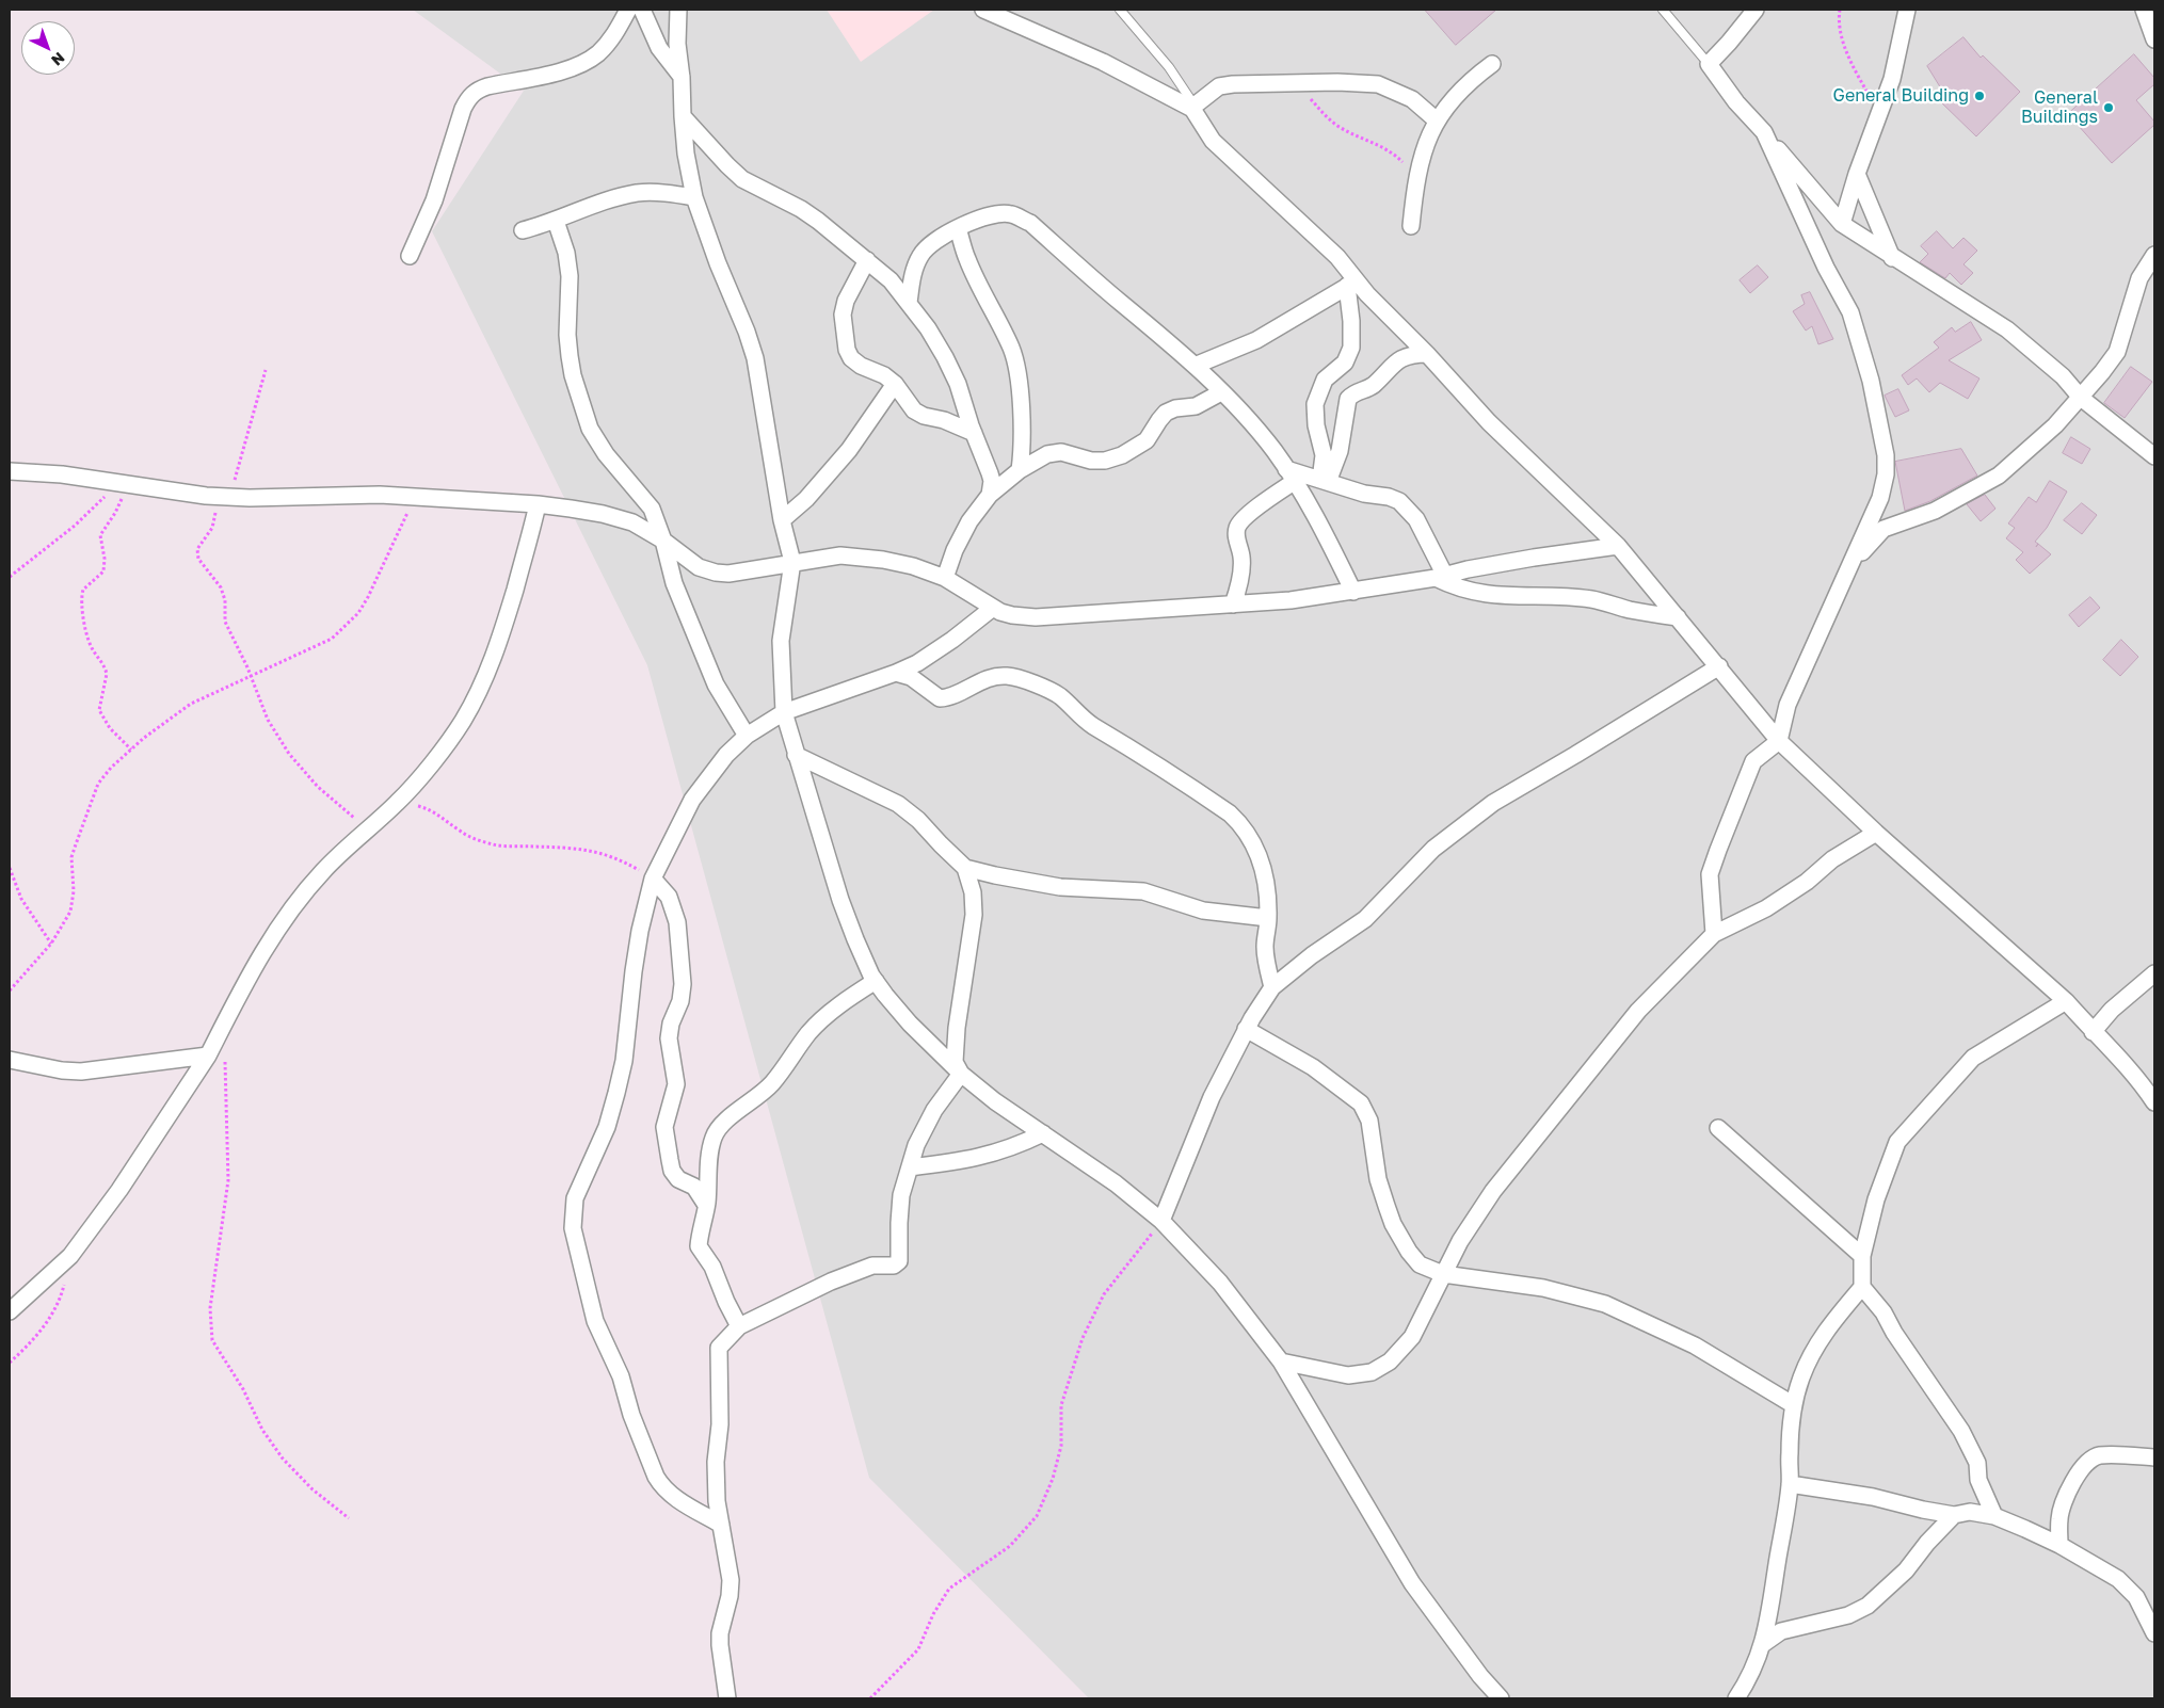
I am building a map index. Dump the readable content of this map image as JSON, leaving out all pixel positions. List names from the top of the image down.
{
  "places": ["General Building", "General Buildings"],
  "north": "bottom right"
}
